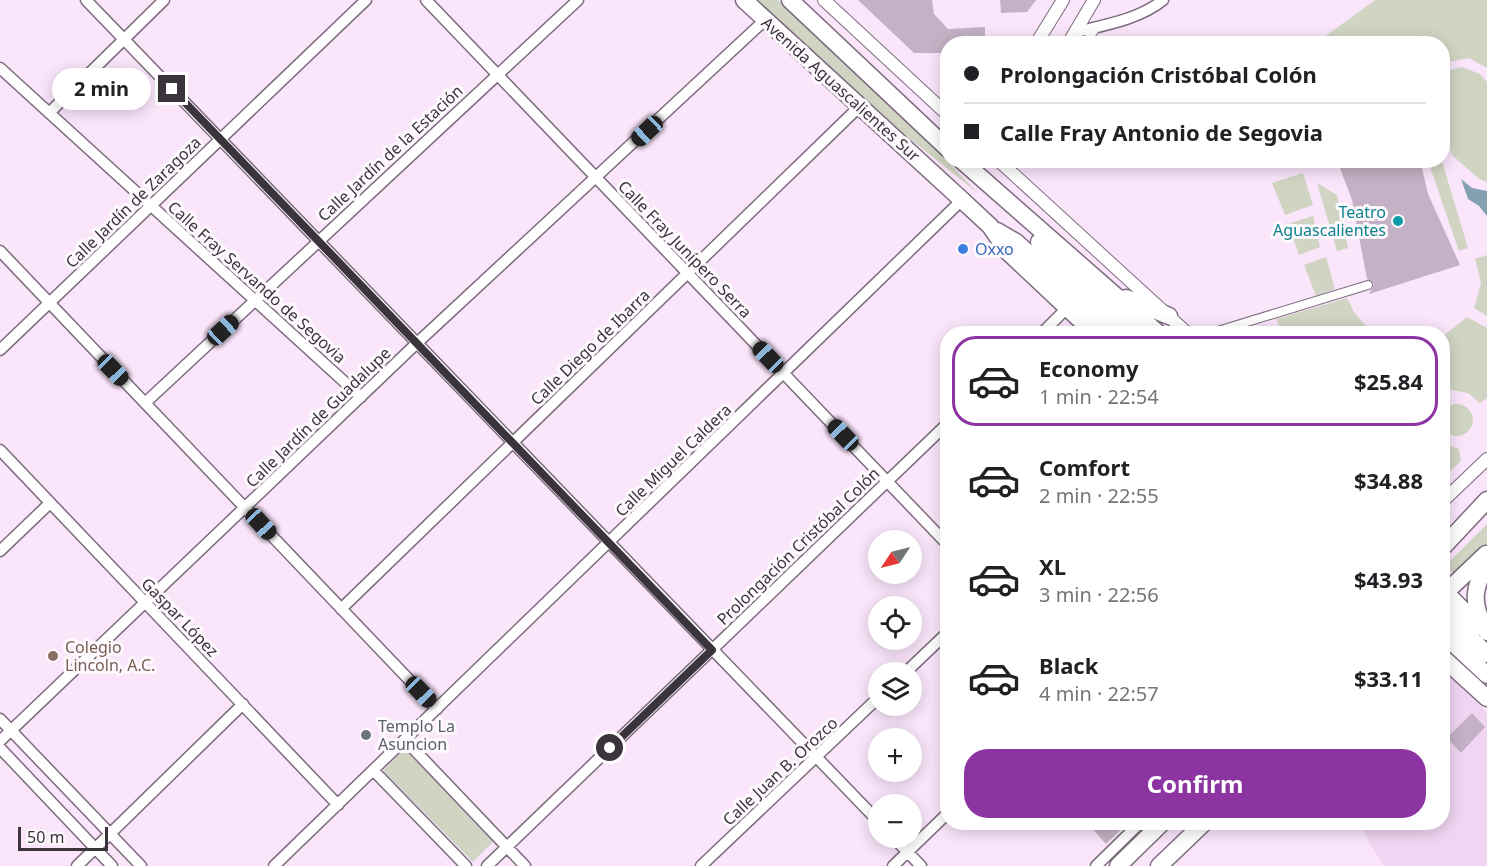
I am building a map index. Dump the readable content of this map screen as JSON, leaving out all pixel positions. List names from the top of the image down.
{
  "streets": {
    "main road": ["Avenida Aguascalientes Sur"],
    "street": [
      "Calle Jardín de la Estación",
      "Calle Jardín de Zaragoza",
      "Calle Fray Junípero Serra",
      "Calle Fray Servando de Segovia",
      "Calle Diego de Ibarra",
      "Calle Jardín de Guadalupe",
      "Calle Miguel Caldera",
      "Prolongación Cristóbal Colón",
      "Gaspar López",
      "Calle Juan B. Orozco"
    ]
  },
  "crossings": [
    ["Avenida Aguascalientes Sur", "Calle Diego de Ibarra"],
    ["Avenida Aguascalientes Sur", "Calle Jardín de Guadalupe"],
    ["Avenida Aguascalientes Sur", "Calle Miguel Caldera"],
    ["Calle Jardín de la Estación", "Calle Fray Junípero Serra"],
    ["Calle Jardín de la Estación", "Calle Fray Servando de Segovia"],
    ["Calle Jardín de Zaragoza", "Calle Fray Servando de Segovia"],
    ["Calle Fray Junípero Serra", "Calle Diego de Ibarra"],
    ["Calle Fray Junípero Serra", "Calle Jardín de Guadalupe"],
    ["Calle Fray Junípero Serra", "Calle Miguel Caldera"],
    ["Calle Fray Junípero Serra", "Prolongación Cristóbal Colón"],
    ["Calle Fray Servando de Segovia", "Calle Jardín de Guadalupe"],
    ["Calle Jardín de Guadalupe", "Gaspar López"],
    ["Calle Miguel Caldera", "Gaspar López"]
  ],
  "places": [
    "Teatro Aguascalientes",
    "Oxxo",
    "Colegio Lincoln, A.C.",
    "Templo La Asuncion"
  ],
  "scale_bar": "50 m",
  "north": "bottom left",
  "page": {
    "banner": ["Prolongación Cristóbal Colón", "Calle Fray Antonio de Segovia"],
    "bubble": "2 min",
    "list": [
      {
        "name": "Economy",
        "note": "1 min · 22:54",
        "value": "$25.84"
      },
      {
        "name": "Comfort",
        "note": "2 min · 22:55",
        "value": "$34.88"
      },
      {
        "name": "XL",
        "note": "3 min · 22:56",
        "value": "$43.93"
      },
      {
        "name": "Black",
        "note": "4 min · 22:57",
        "value": "$33.11"
      }
    ],
    "map_buttons": ["+", "−"],
    "buttons": "Confirm",
    "scale": "50 m"
  }
}
